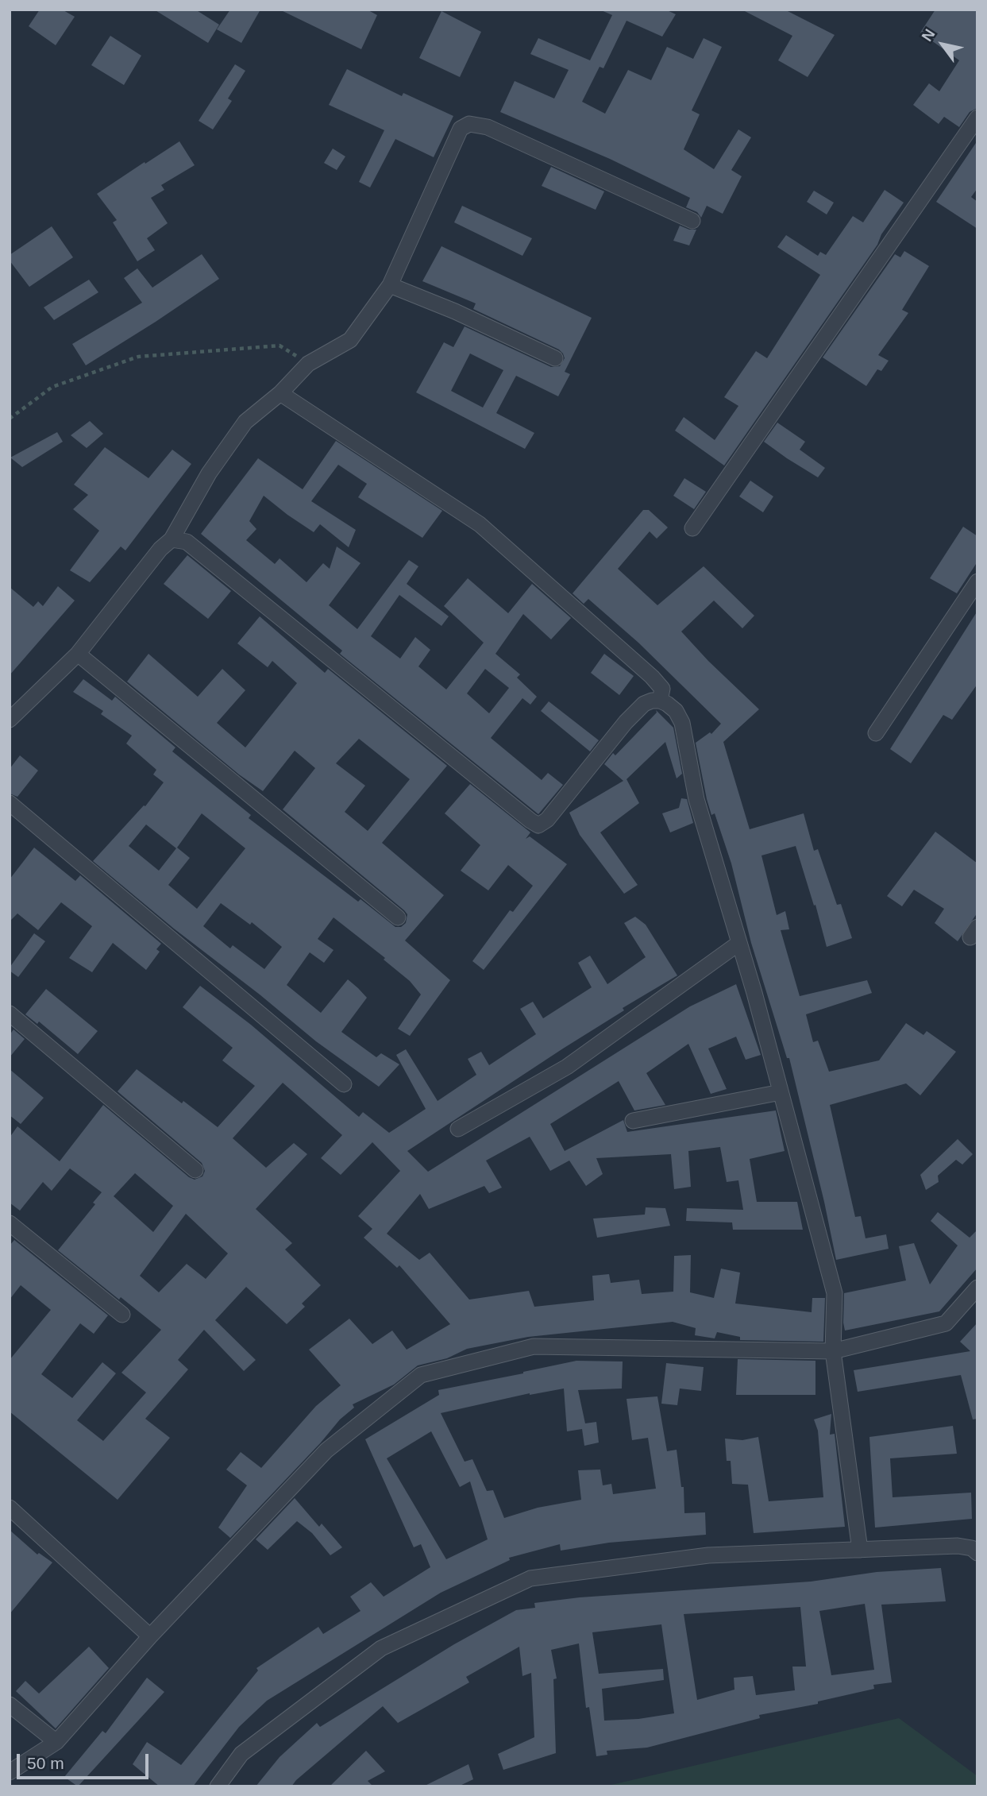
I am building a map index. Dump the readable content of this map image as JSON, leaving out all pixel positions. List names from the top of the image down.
{
  "scale_bar": "50 m",
  "north": "top left"
}
